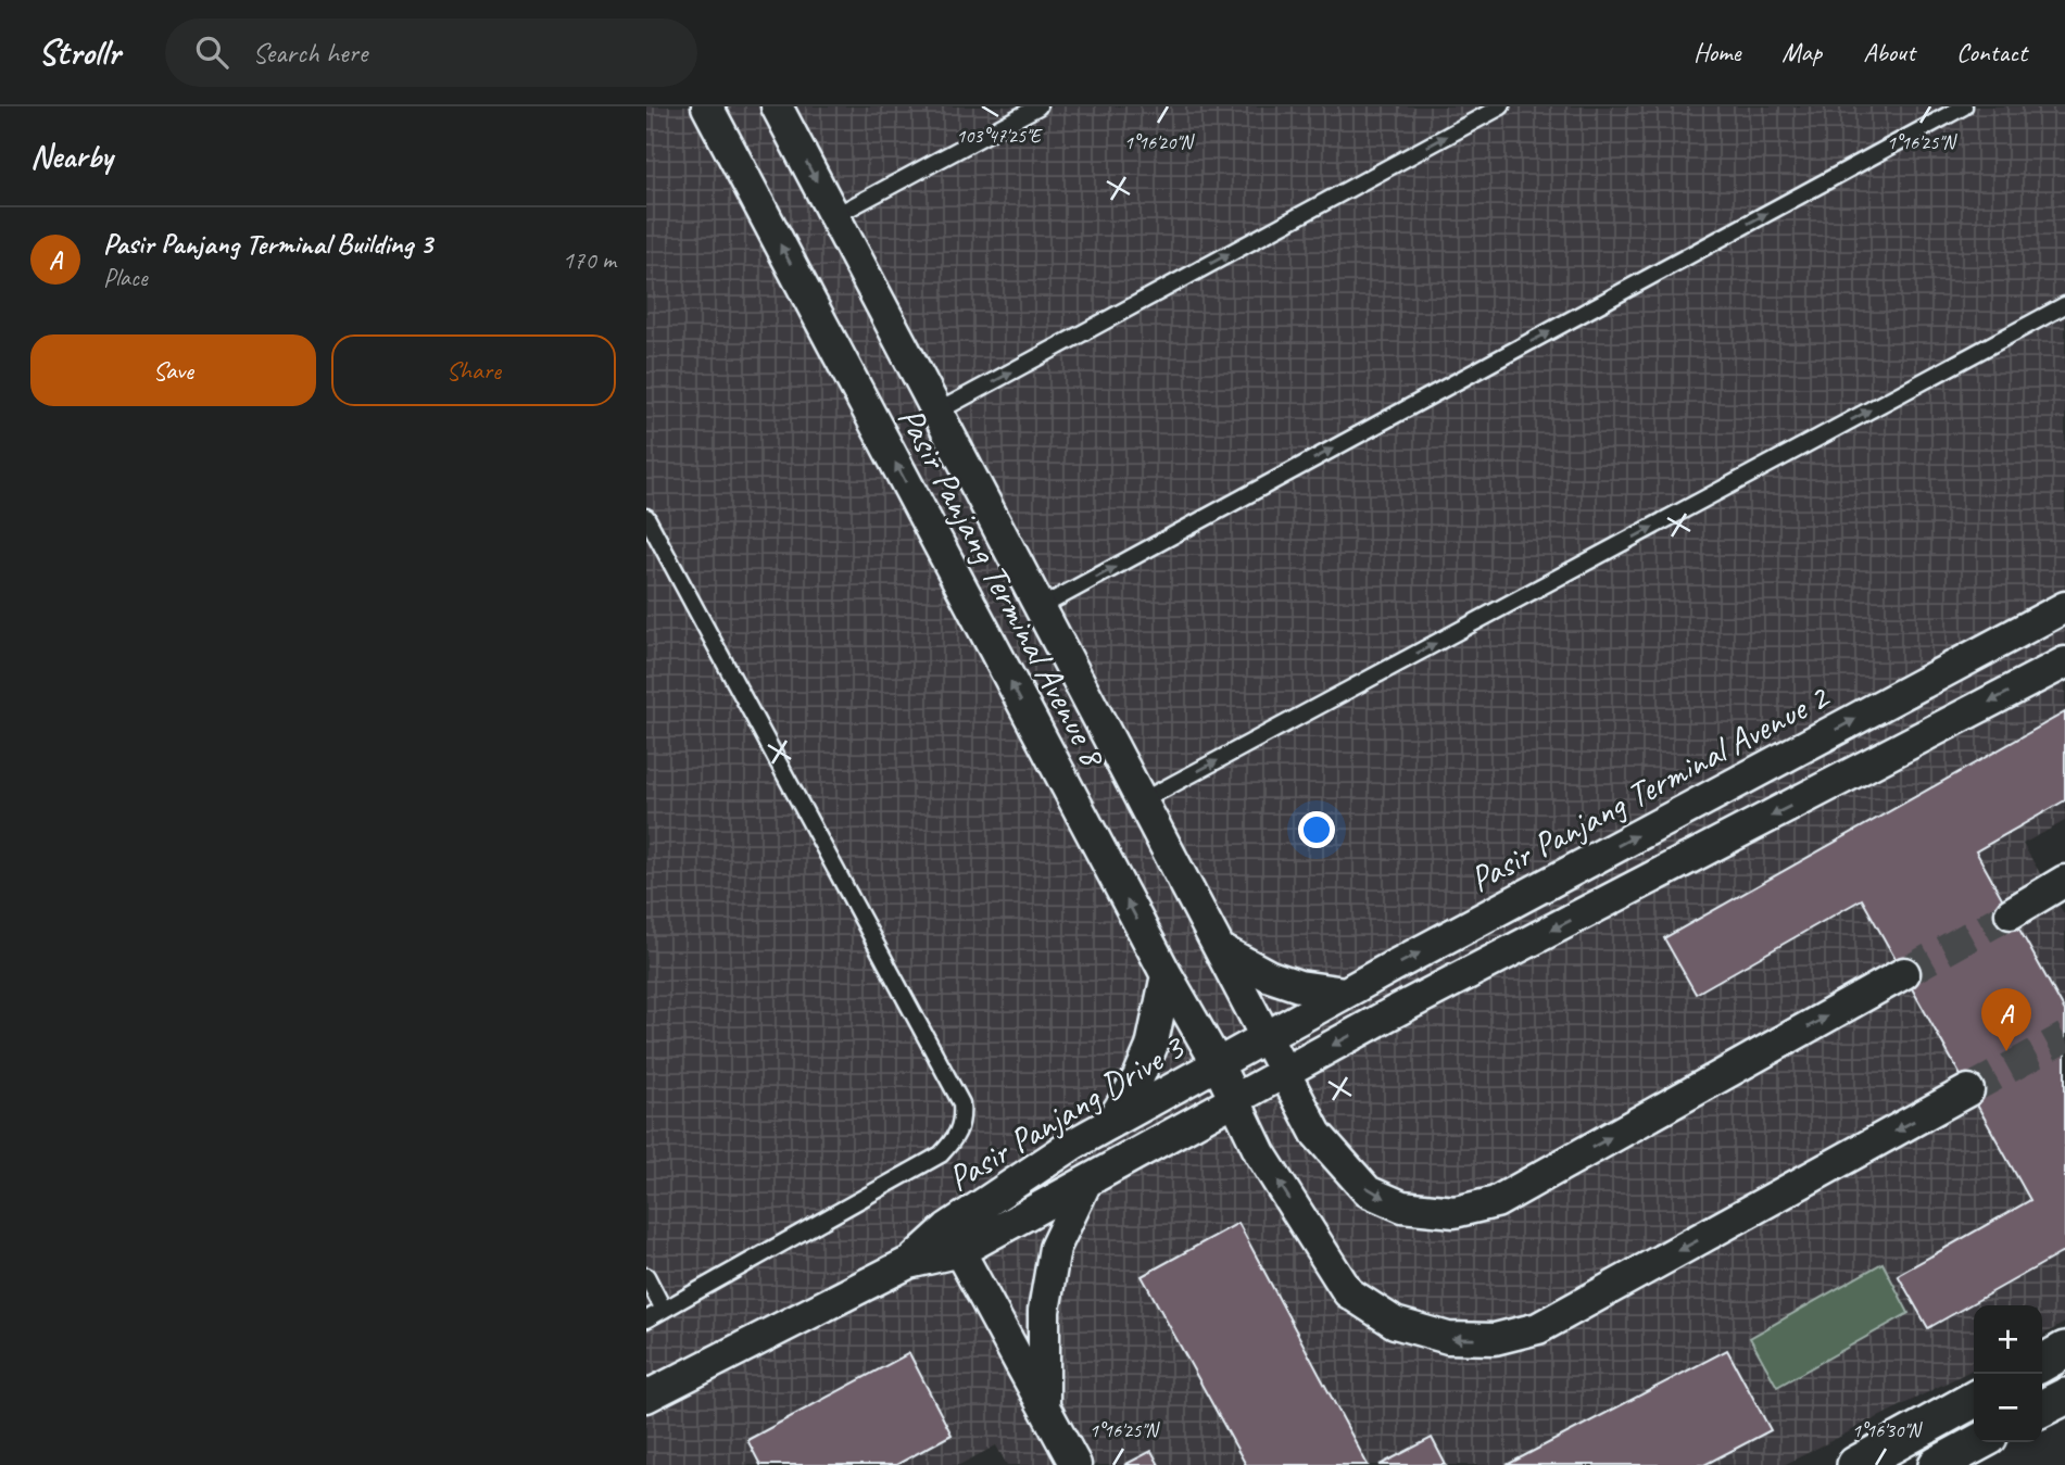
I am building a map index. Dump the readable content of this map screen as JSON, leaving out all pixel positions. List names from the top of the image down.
{
  "streets": {
    "street": ["Pasir Panjang Terminal Avenue 8", "Pasir Panjang Terminal Avenue 2", "Pasir Panjang Drive 3"]
  },
  "crossings": [
    ["Pasir Panjang Terminal Avenue 8", "Pasir Panjang Terminal Avenue 2"],
    ["Pasir Panjang Terminal Avenue 8", "Pasir Panjang Drive 3"],
    ["Pasir Panjang Terminal Avenue 2", "Pasir Panjang Drive 3"]
  ],
  "page": {
    "header": "Strollr",
    "search": "Search here",
    "nav": [
      "Home",
      "Map",
      "About",
      "Contact"
    ],
    "heading": "Nearby",
    "list": [
      {
        "mark": "A",
        "name": "Pasir Panjang Terminal Building 3",
        "note": "Place",
        "value": "170 m"
      }
    ],
    "buttons": ["Save", "Share"],
    "pins": "A",
    "map_buttons": ["+", "−"]
  },
  "coordinates": [
    "103°47'25\"E",
    "1°16'20\"N",
    "1°16'25\"N",
    "1°16'30\"N"
  ]
}
